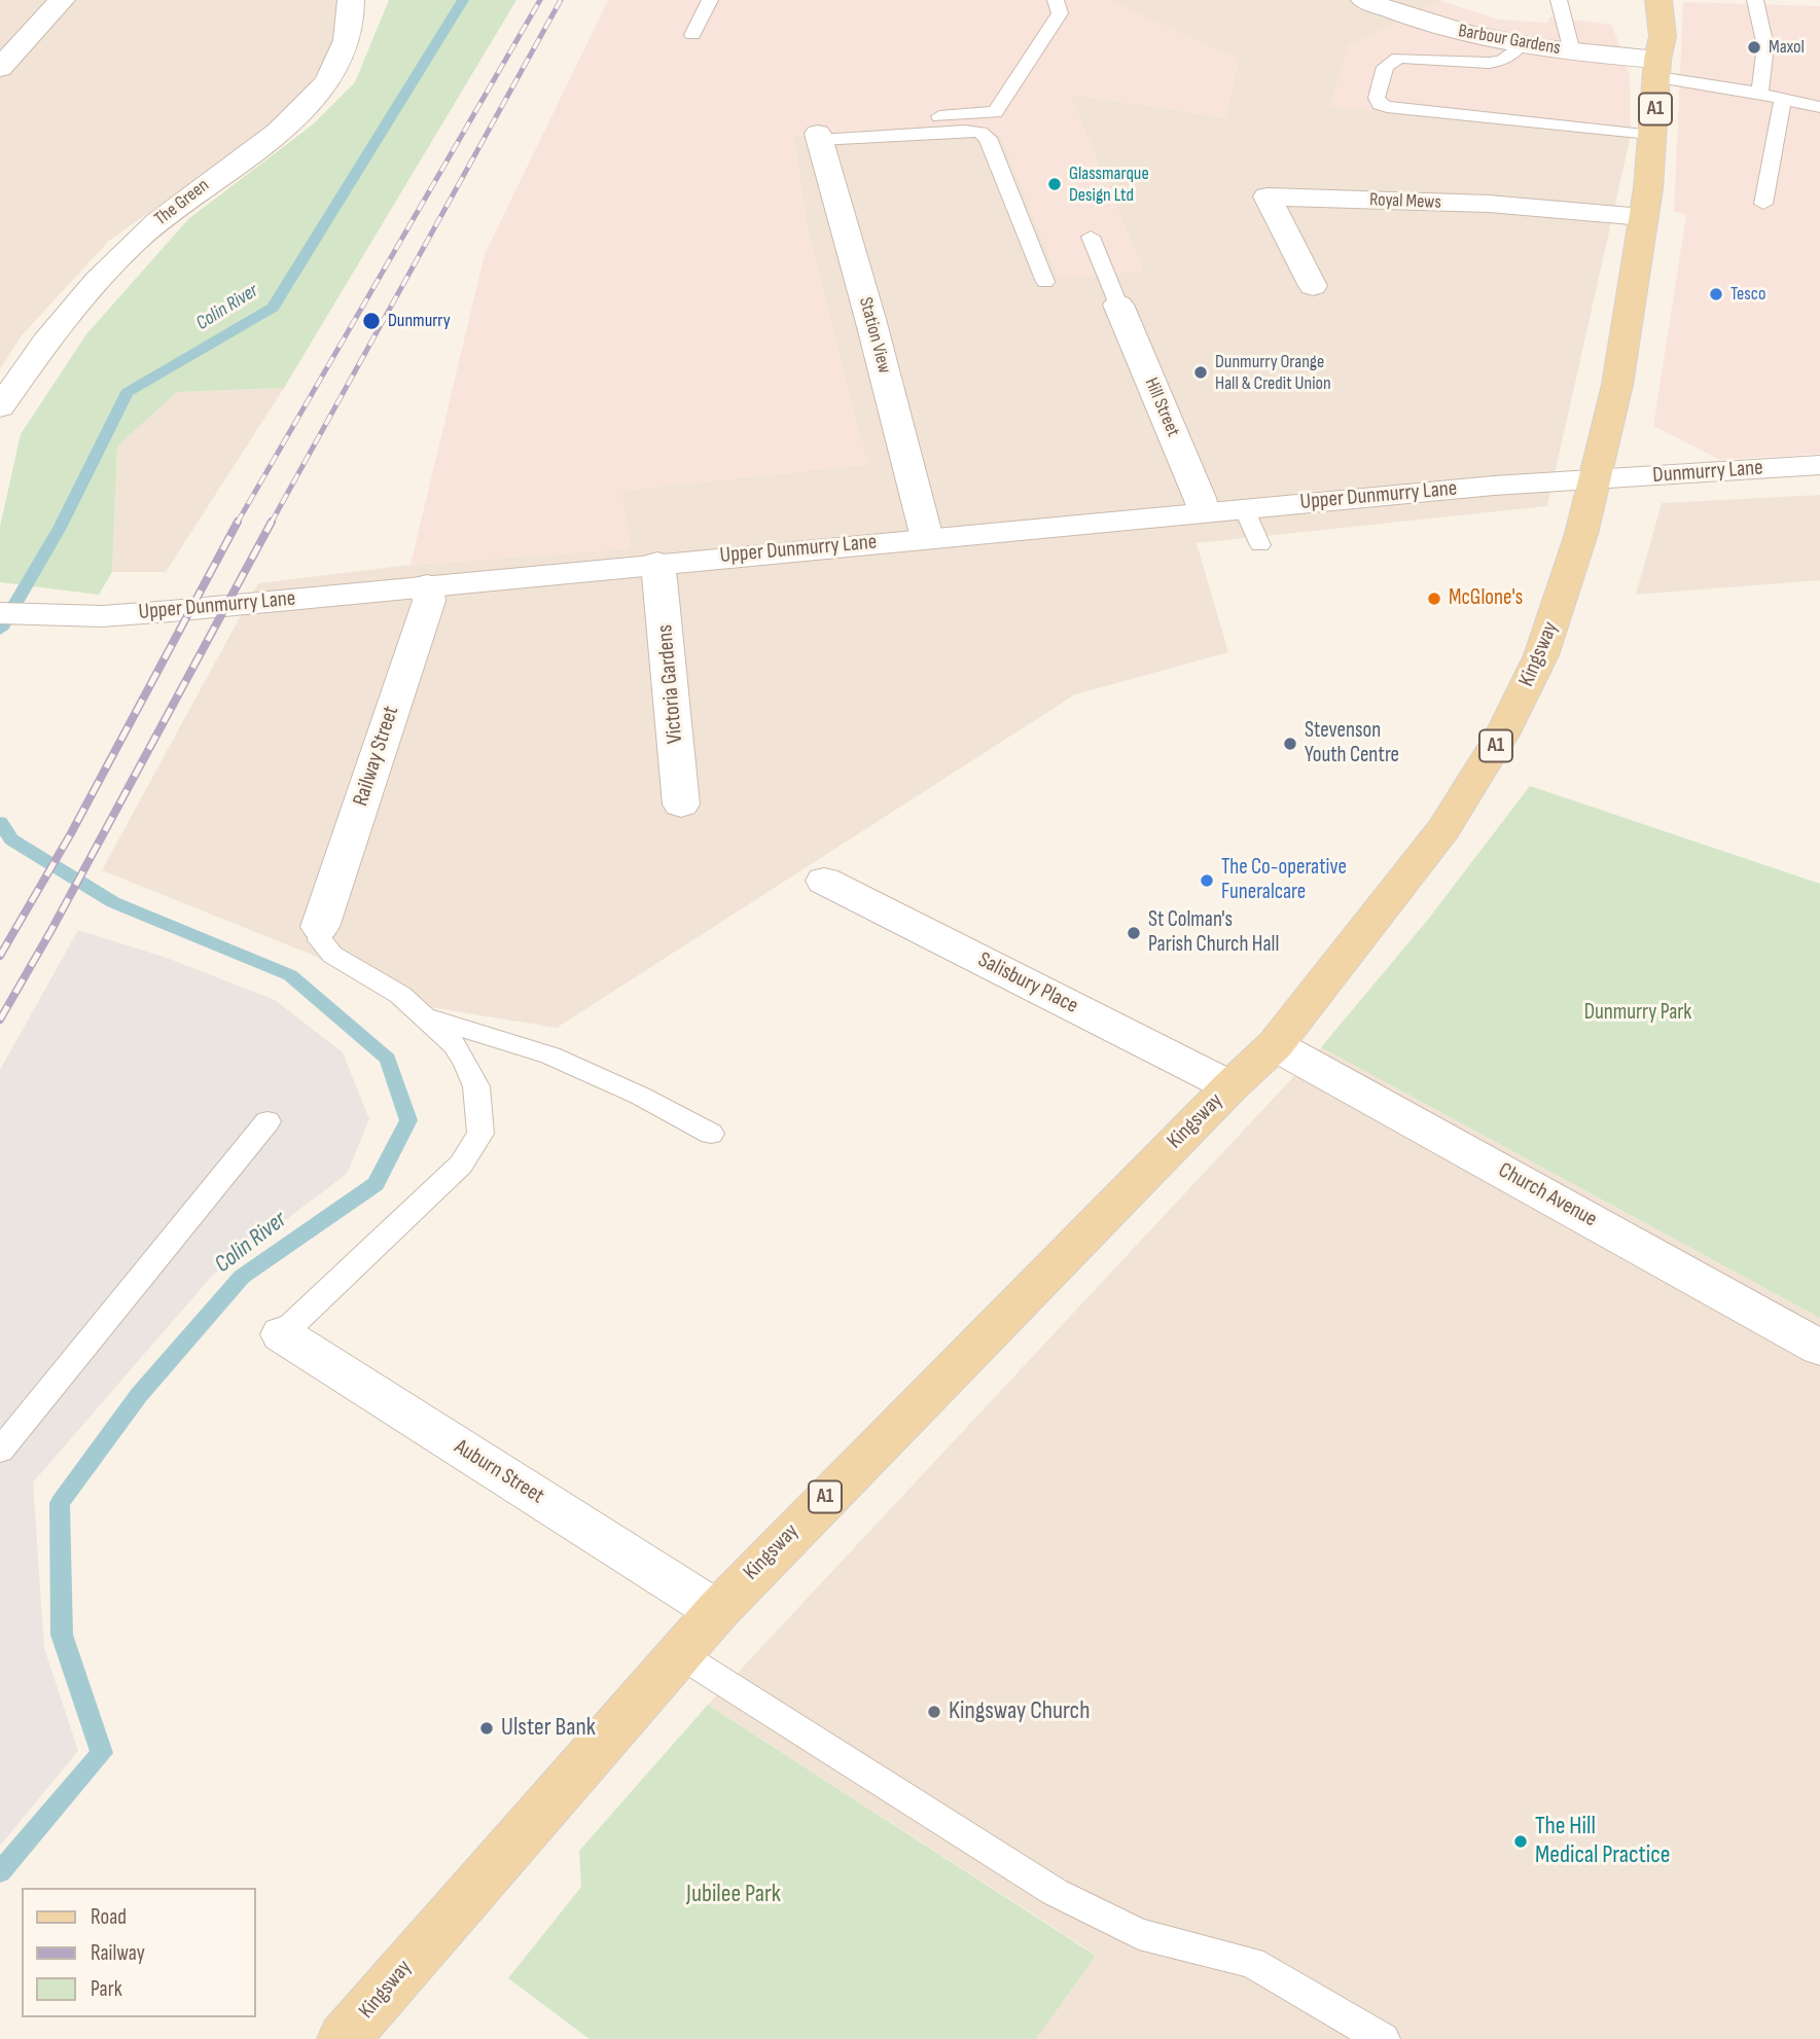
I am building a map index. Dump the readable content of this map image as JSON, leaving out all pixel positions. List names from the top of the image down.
{
  "streets": {
    "main road": ["A1", "Kingsway"],
    "street": [
      "Barbour Gardens",
      "Royal Mews",
      "The Green",
      "Station View",
      "Hill Street",
      "Dunmurry Lane",
      "Upper Dunmurry Lane",
      "Victoria Gardens",
      "Railway Street",
      "Salisbury Place",
      "Church Avenue",
      "Auburn Street"
    ]
  },
  "crossings": [
    ["Barbour Gardens", "Kingsway"],
    ["Royal Mews", "Kingsway"],
    ["Station View", "Upper Dunmurry Lane"],
    ["Hill Street", "Upper Dunmurry Lane"],
    ["Dunmurry Lane", "Upper Dunmurry Lane"],
    ["Dunmurry Lane", "Kingsway"],
    ["Upper Dunmurry Lane", "Kingsway"],
    ["Upper Dunmurry Lane", "Victoria Gardens"],
    ["Upper Dunmurry Lane", "Railway Street"],
    ["Kingsway", "Salisbury Place"],
    ["Kingsway", "Church Avenue"],
    ["Kingsway", "Auburn Street"]
  ],
  "water": ["Colin River"],
  "parks": ["Dunmurry Park", "Jubilee Park"],
  "places": [
    "Maxol",
    "Glassmarque Design Ltd",
    "Tesco",
    "Dunmurry",
    "Dunmurry Orange Hall & Credit Union",
    "McGlone's",
    "Stevenson Youth Centre",
    "The Co-operative Funeralcare",
    "St Colman's Parish Church Hall",
    "Kingsway Church",
    "Ulster Bank",
    "The Hill Medical Practice"
  ],
  "legend": ["Road", "Railway", "Park"]
}
